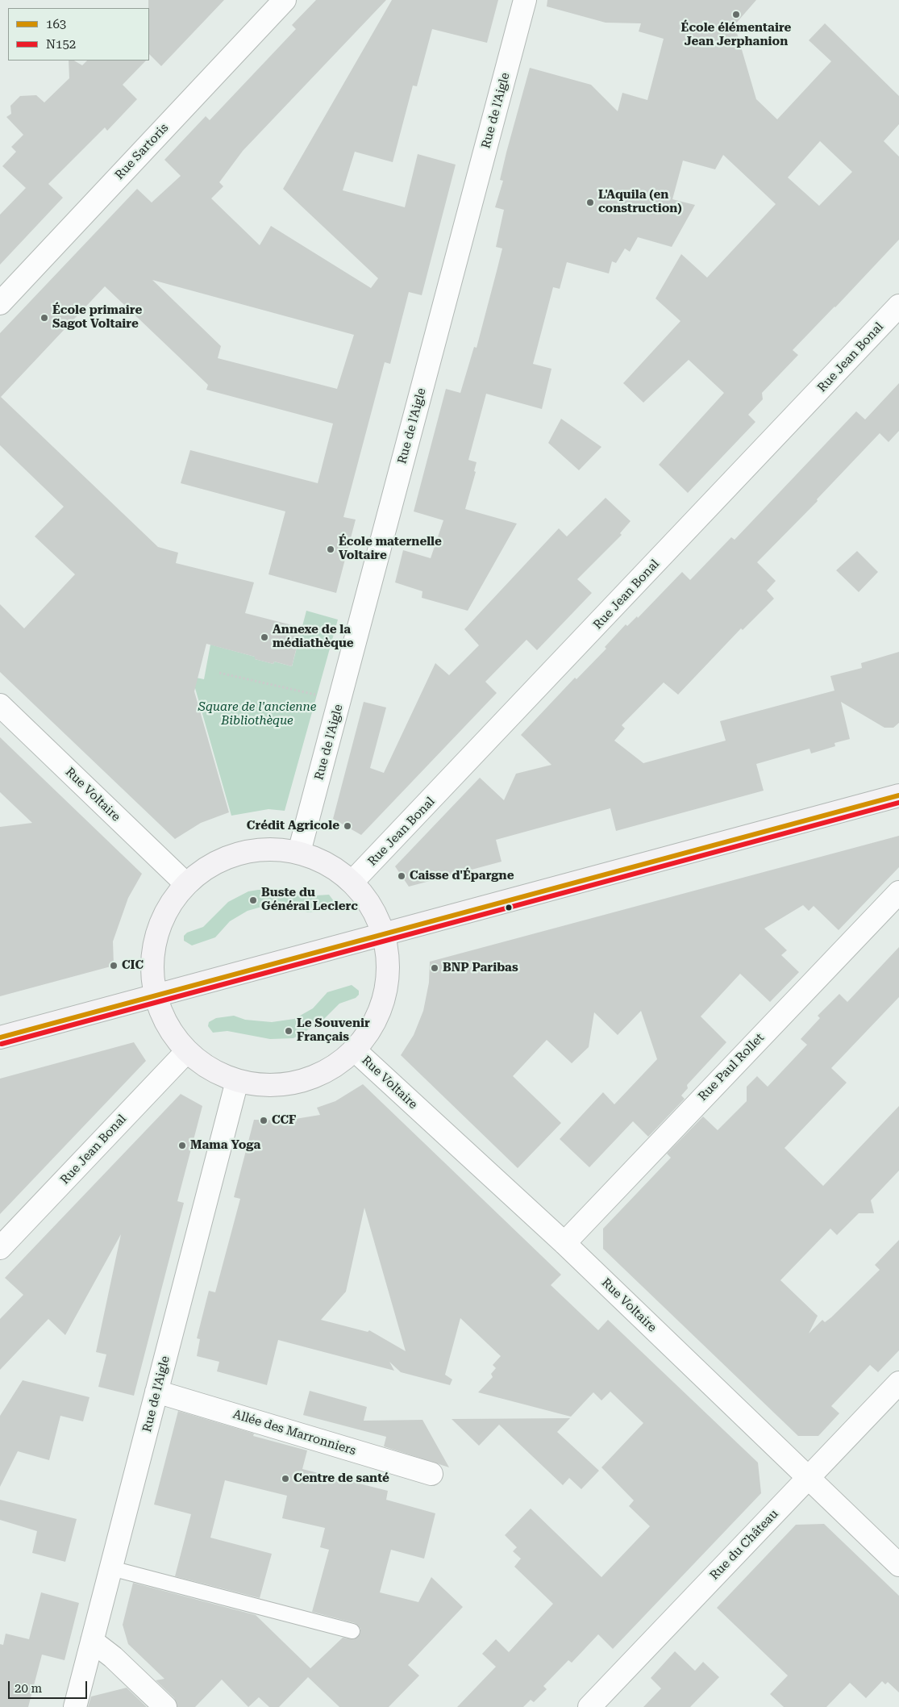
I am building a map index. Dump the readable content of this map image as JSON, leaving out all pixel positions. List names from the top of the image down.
{
  "streets": {
    "street": [
      "Rue de l'Aigle",
      "Rue Sartoris",
      "Rue Jean Bonal",
      "Rue Voltaire",
      "Rue Paul Rollet",
      "Allée des Marronniers",
      "Rue du Château"
    ]
  },
  "crossings": [
    ["Rue de l'Aigle", "Allée des Marronniers"],
    ["Rue Voltaire", "Rue Paul Rollet"],
    ["Rue Voltaire", "Rue du Château"]
  ],
  "parks": ["Square de l'ancienne Bibliothèque"],
  "places": [
    "École élémentaire Jean Jerphanion",
    "L'Aquila (en construction)",
    "École primaire Sagot Voltaire",
    "École maternelle Voltaire",
    "Annexe de la médiathèque",
    "Crédit Agricole",
    "Caisse d'Épargne",
    "Buste du Général Leclerc",
    "CIC",
    "BNP Paribas",
    "Le Souvenir Français",
    "CCF",
    "Mama Yoga",
    "Centre de santé"
  ],
  "lines": ["transit line 163", "transit line N152"],
  "legend": ["163", "N152"],
  "scale_bar": "20 m"
}
